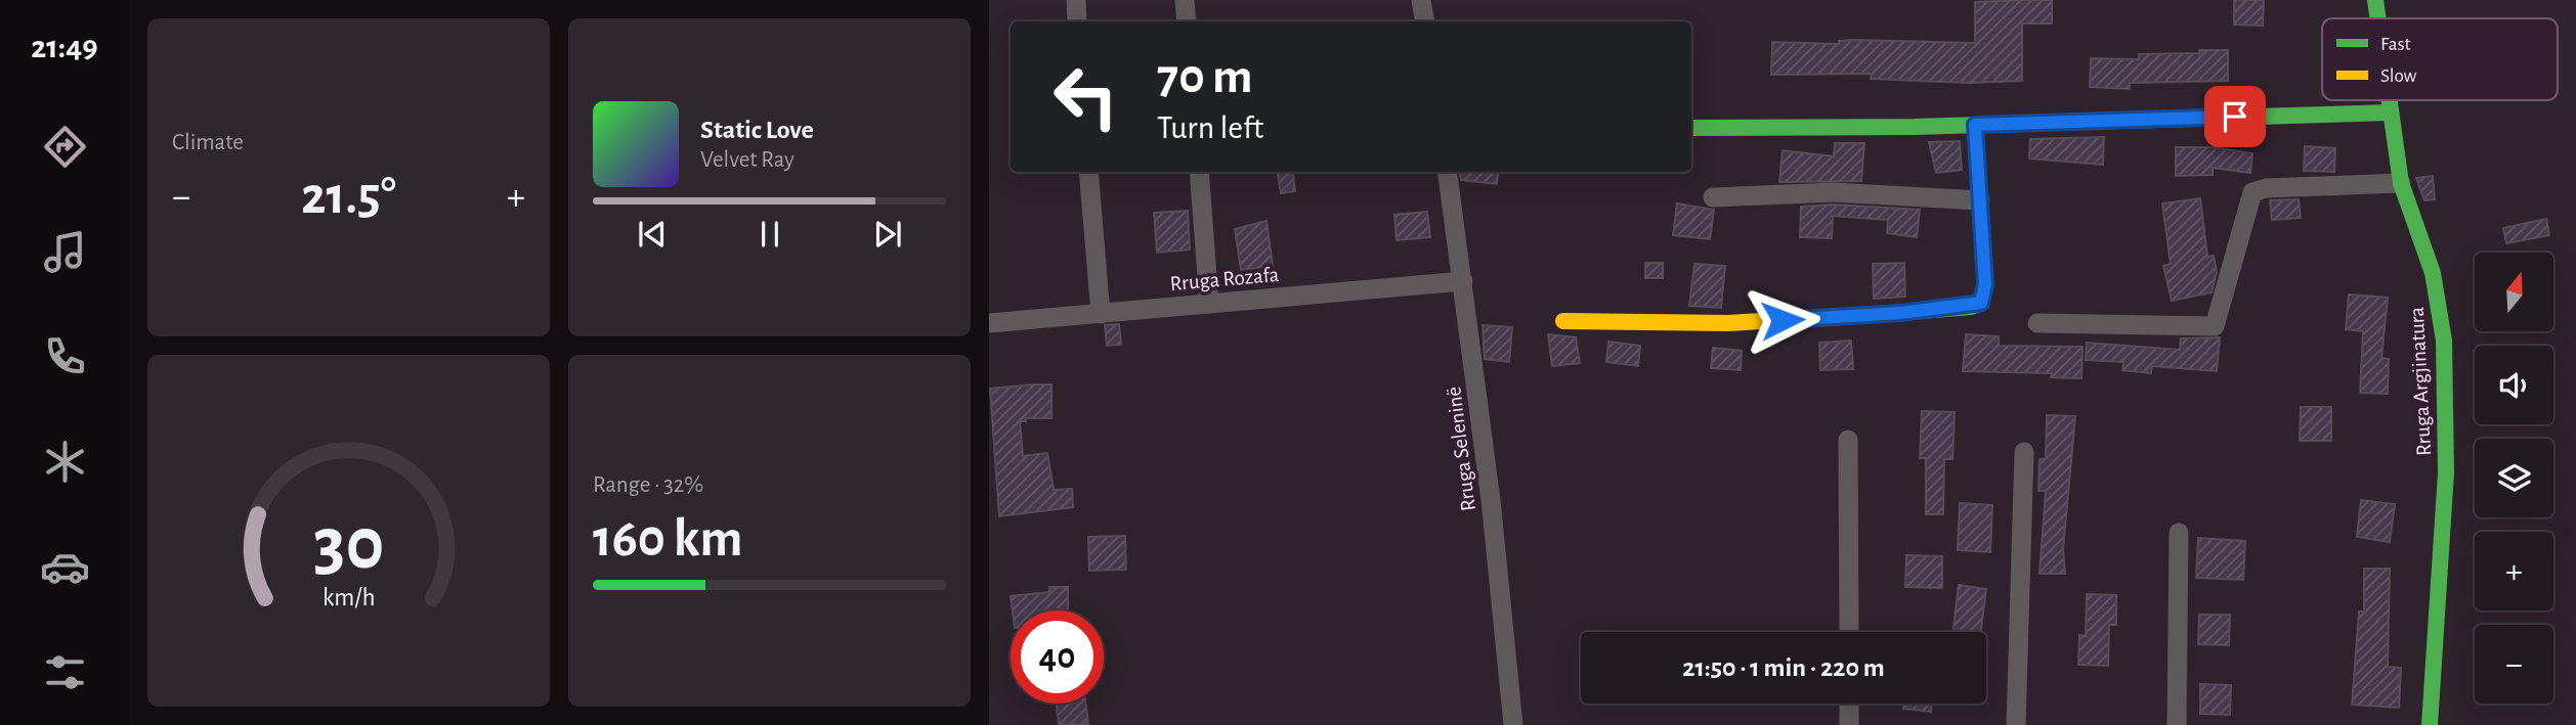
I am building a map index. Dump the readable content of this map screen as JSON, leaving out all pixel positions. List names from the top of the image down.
{
  "streets": {
    "street": ["Rruga Rozafa", "Rruga Argjinatura", "Rruga Seleninë"]
  },
  "crossings": [
    ["Rruga Rozafa", "Rruga Seleninë"]
  ],
  "legend": ["Fast", "Slow"],
  "north": "top",
  "page": {
    "tabs": "21:49",
    "tile": [
      "Climate",
      ["Range · 32%", "160 km"]
    ],
    "turn": ["70 m", "Turn left"],
    "song": ["Static Love", "Velvet Ray"],
    "heat": ["−", "21.5°", "+"],
    "map_buttons": ["+", "−"],
    "limit": "40",
    "trip": "21:50 · 1 min · 220 m",
    "gauge": ["30", "km/h"]
  }
}
